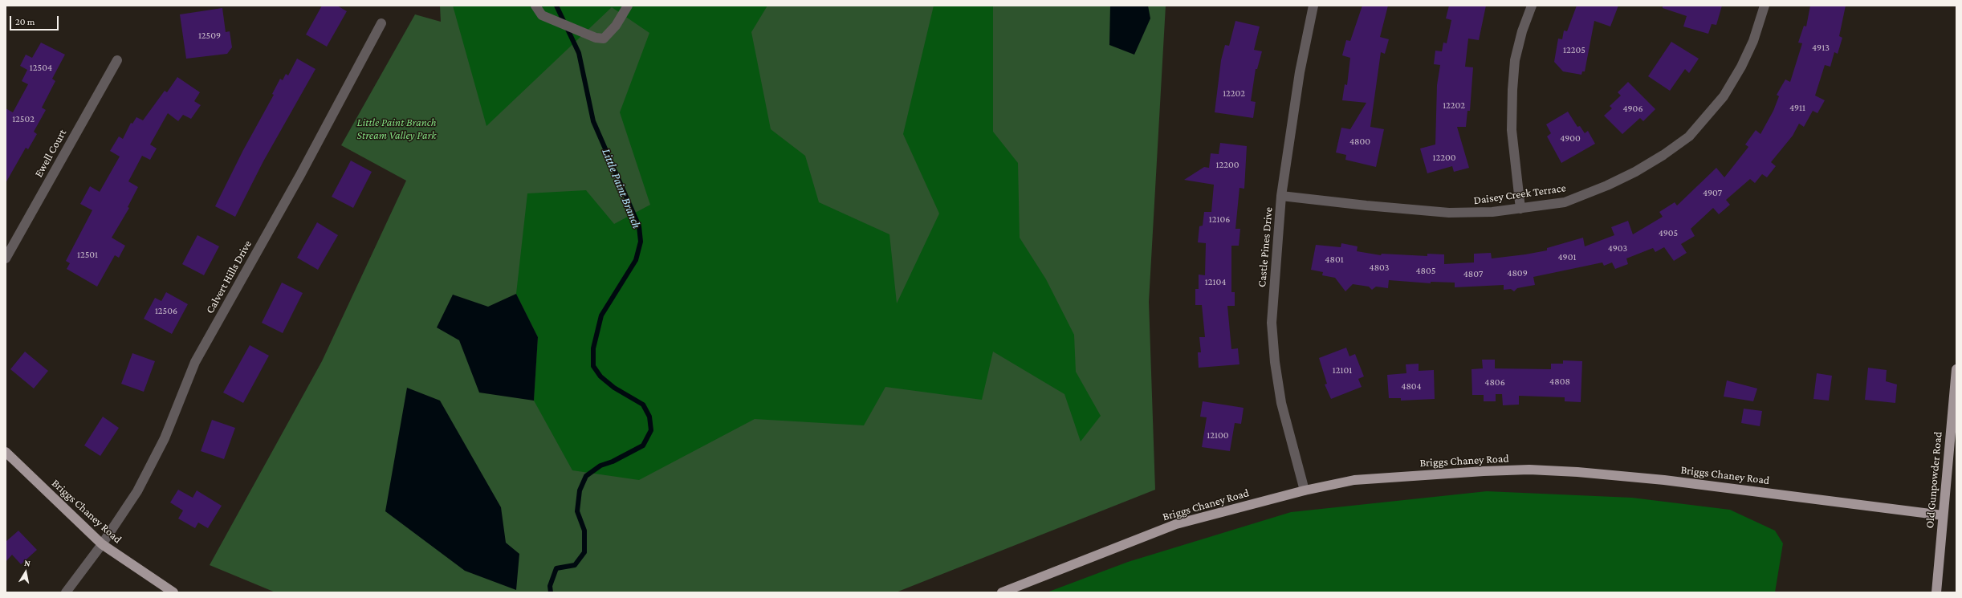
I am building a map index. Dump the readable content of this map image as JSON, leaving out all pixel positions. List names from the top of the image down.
{
  "streets": {
    "main road": ["Briggs Chaney Road", "Old Gunpowder Road"],
    "street": [
      "Ewell Court",
      "Daisey Creek Terrace",
      "Castle Pines Drive",
      "Calvert Hills Drive"
    ]
  },
  "crossings": [
    ["Daisey Creek Terrace", "Castle Pines Drive"],
    ["Castle Pines Drive", "Briggs Chaney Road"],
    ["Calvert Hills Drive", "Briggs Chaney Road"],
    ["Briggs Chaney Road", "Old Gunpowder Road"]
  ],
  "water": ["Little Paint Branch"],
  "parks": ["Little Paint Branch Stream Valley Park"],
  "house_numbers": [
    "12509",
    "4913",
    "12205",
    "12504",
    "12202",
    "12202",
    "4911",
    "4906",
    "12502",
    "4900",
    "4800",
    "12200",
    "12200",
    "4907",
    "12106",
    "4905",
    "4903",
    "12501",
    "4901",
    "4801",
    "4803",
    "4805",
    "4809",
    "4807",
    "12104",
    "12506",
    "12101",
    "4808",
    "4806",
    "4804",
    "12100"
  ],
  "scale_bar": "20 m",
  "north": "top"
}
